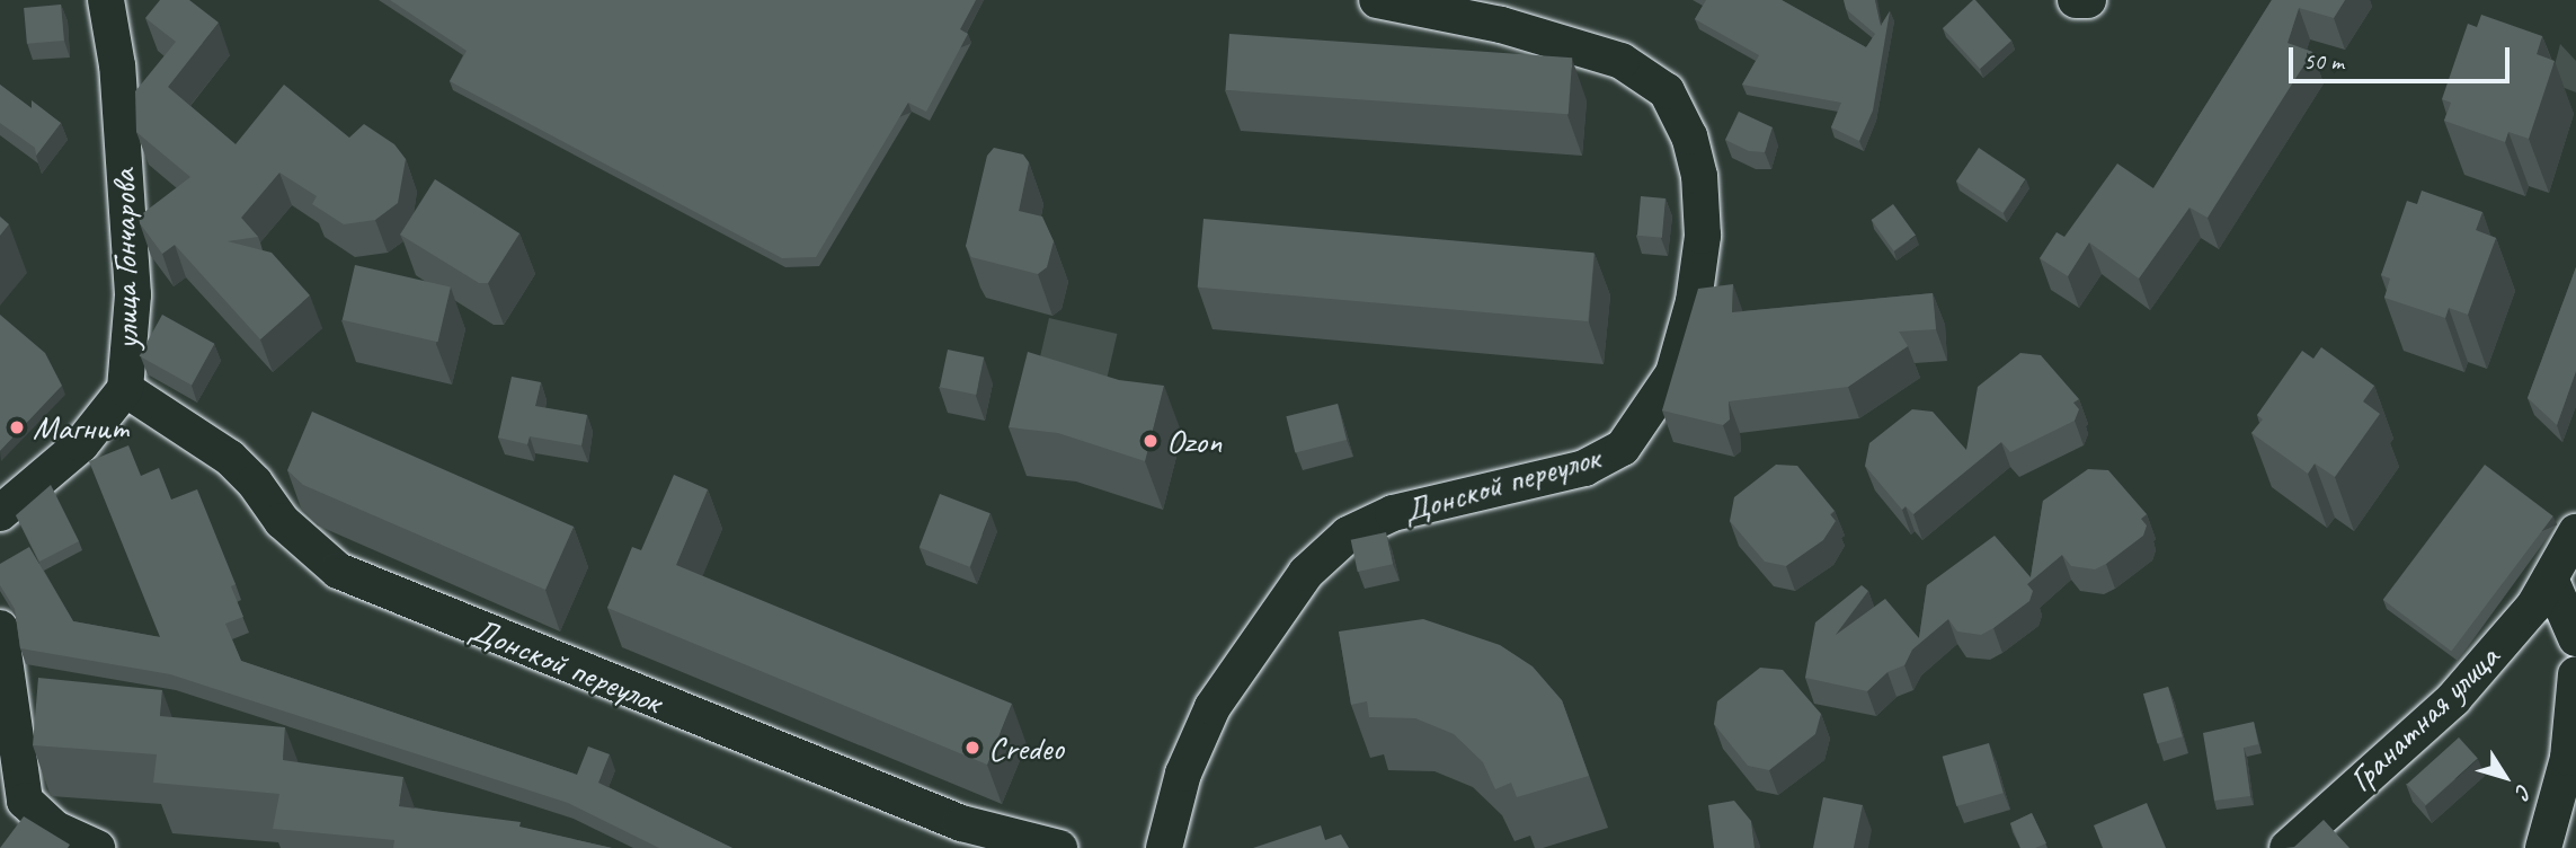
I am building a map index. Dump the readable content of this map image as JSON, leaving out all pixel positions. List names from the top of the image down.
{
  "streets": {
    "street": ["улица Гончарова", "Донской переулок", "Гранатная улица"]
  },
  "crossings": [
    ["улица Гончарова", "Донской переулок"]
  ],
  "places": ["Магнит", "Ozon", "Credeo"],
  "scale_bar": "50 m",
  "north": "bottom right"
}
